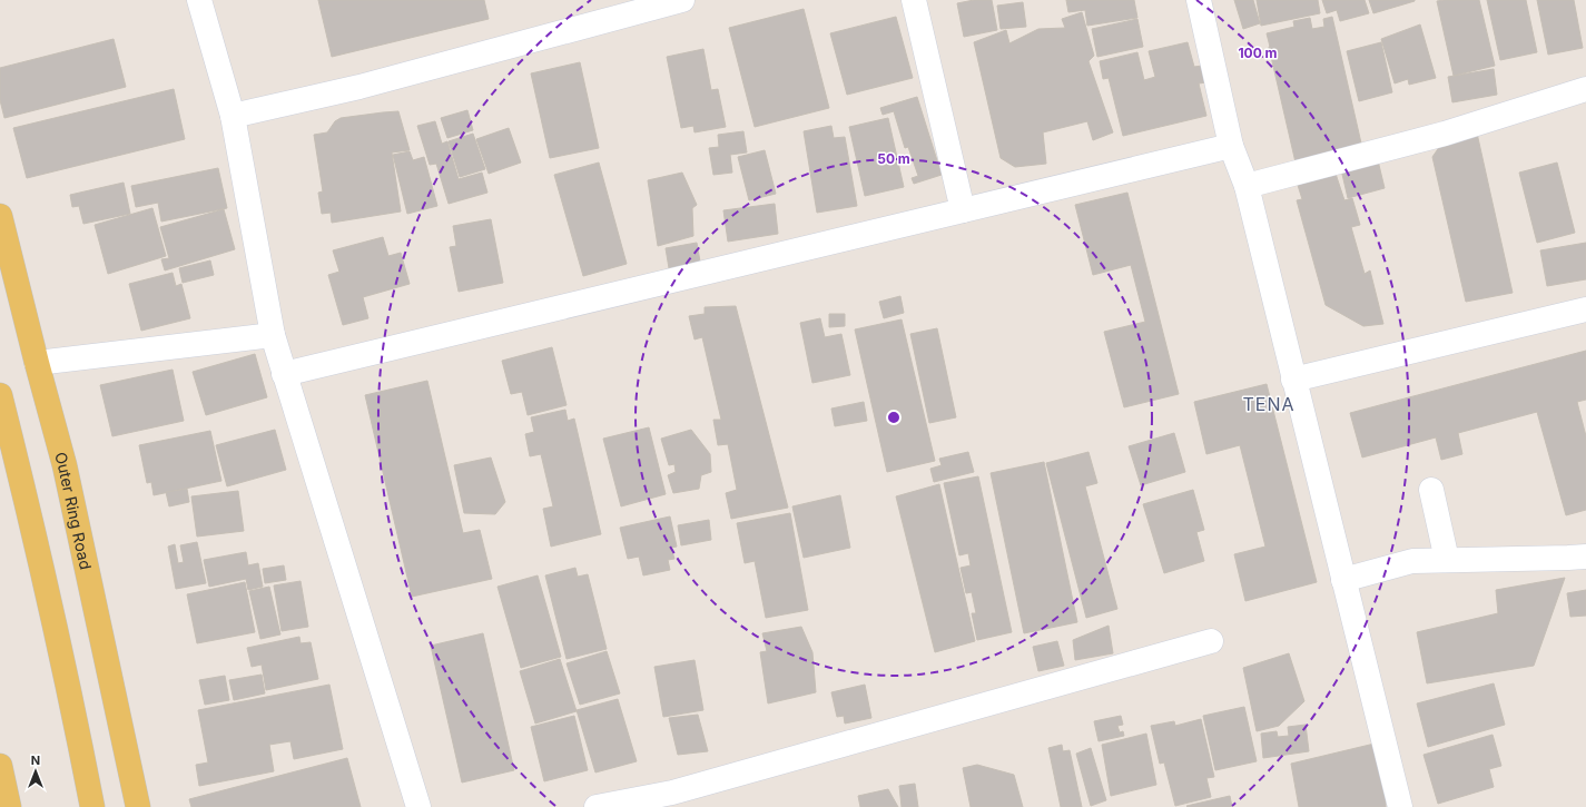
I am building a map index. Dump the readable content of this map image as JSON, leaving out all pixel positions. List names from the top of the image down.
{
  "streets": {
    "main road": ["Outer Ring Road"]
  },
  "districts": ["TENA"],
  "north": "top",
  "rings": ["100 m", "50 m"]
}
